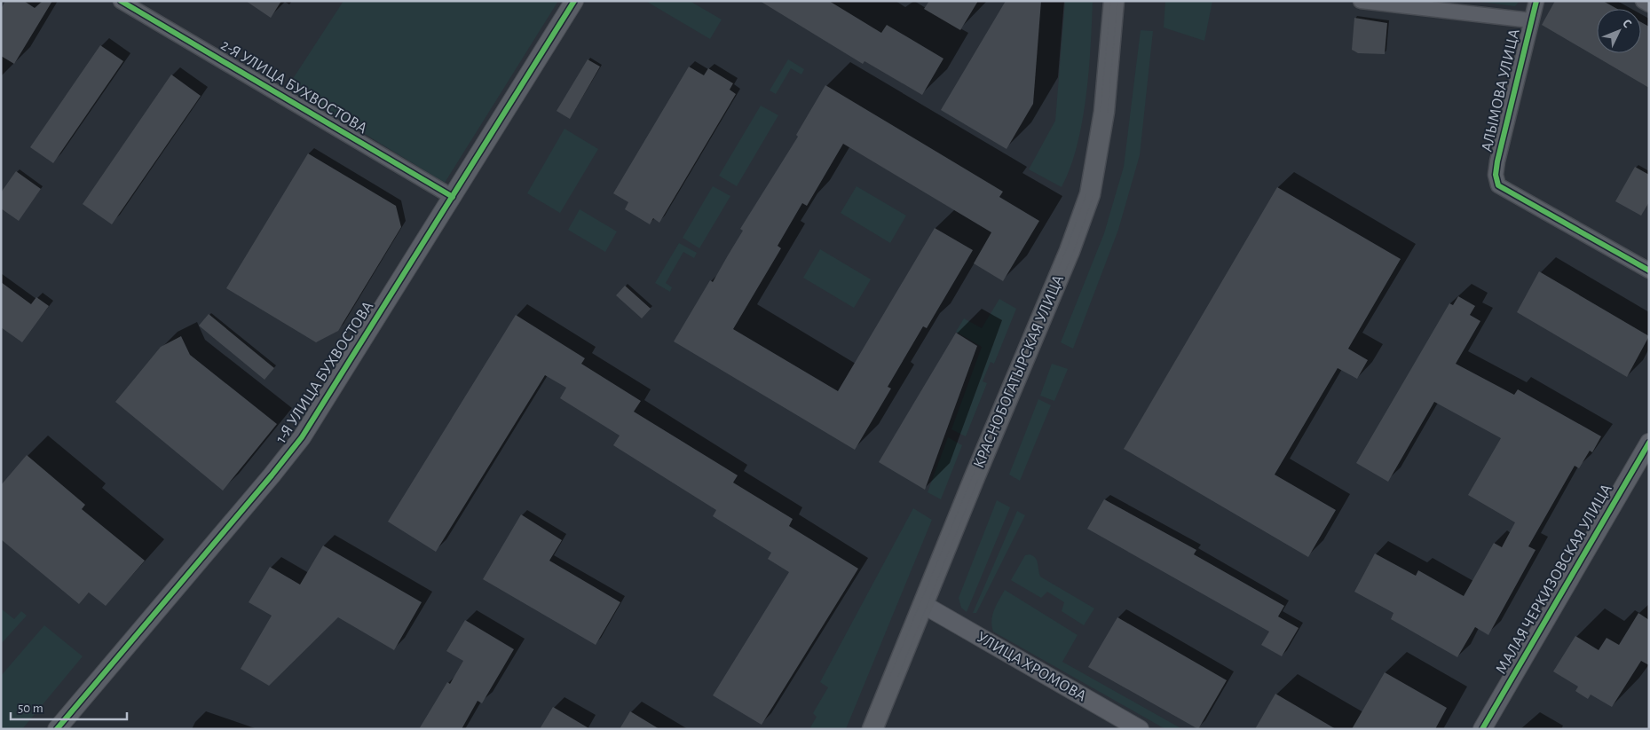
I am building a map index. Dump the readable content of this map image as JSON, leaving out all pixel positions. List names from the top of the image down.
{
  "streets": {
    "main road": ["КРАСНОБОГАТЫРСКАЯ УЛИЦА"],
    "street": [
      "2-Я УЛИЦА БУХВОСТОВА",
      "АЛЫМОВА УЛИЦА",
      "1-Я УЛИЦА БУХВОСТОВА",
      "МАЛАЯ ЧЕРКИЗОВСКАЯ УЛИЦА",
      "УЛИЦА ХРОМОВА"
    ]
  },
  "crossings": [
    ["2-Я УЛИЦА БУХВОСТОВА", "1-Я УЛИЦА БУХВОСТОВА"],
    ["КРАСНОБОГАТЫРСКАЯ УЛИЦА", "УЛИЦА ХРОМОВА"]
  ],
  "scale_bar": "50 m",
  "north": "top right"
}
